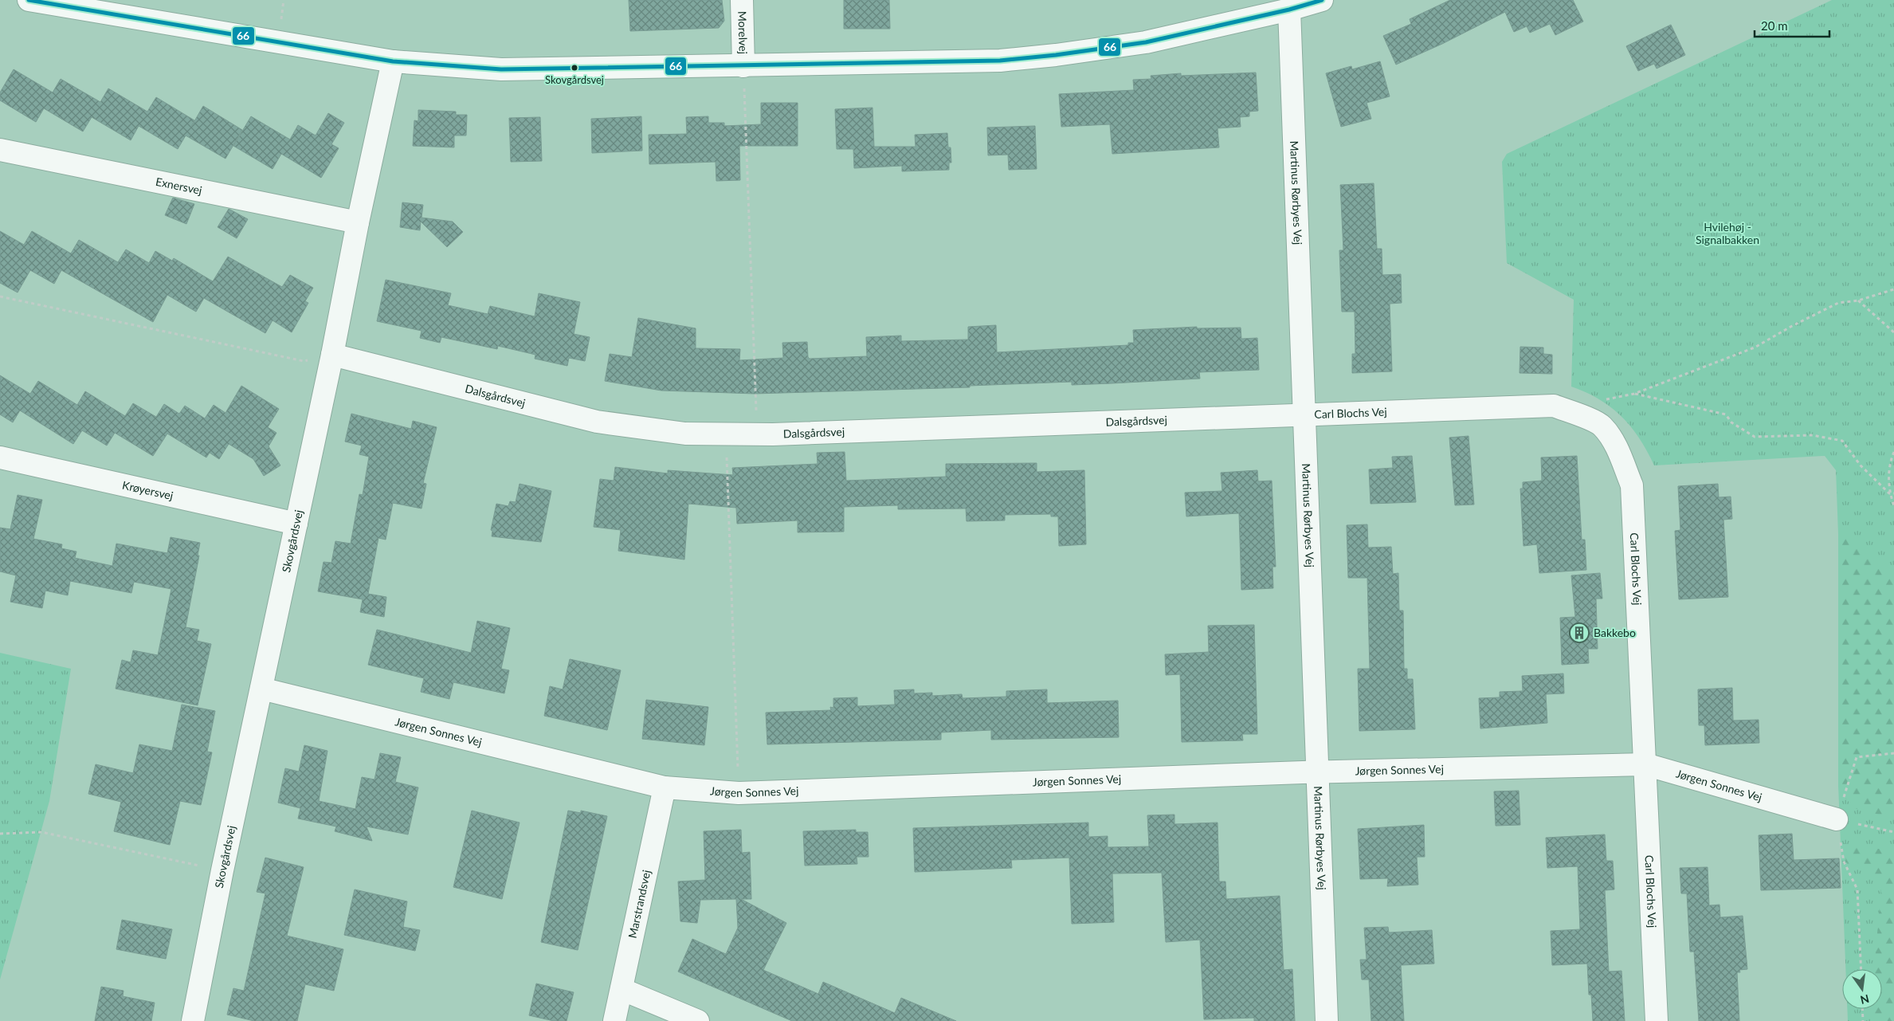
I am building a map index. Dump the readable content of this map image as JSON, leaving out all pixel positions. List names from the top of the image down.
{
  "streets": {
    "street": [
      "Morelvej",
      "Exnersvej",
      "Martinus Rørbyes Vej",
      "Dalsgårdsvej",
      "Carl Blochs Vej",
      "Krøyersvej",
      "Skovgårdsvej",
      "Jørgen Sonnes Vej",
      "Marstrandsvej"
    ]
  },
  "crossings": [
    ["Exnersvej", "Skovgårdsvej"],
    ["Martinus Rørbyes Vej", "Dalsgårdsvej"],
    ["Martinus Rørbyes Vej", "Carl Blochs Vej"],
    ["Martinus Rørbyes Vej", "Jørgen Sonnes Vej"],
    ["Dalsgårdsvej", "Carl Blochs Vej"],
    ["Dalsgårdsvej", "Skovgårdsvej"],
    ["Carl Blochs Vej", "Jørgen Sonnes Vej"],
    ["Krøyersvej", "Skovgårdsvej"],
    ["Skovgårdsvej", "Jørgen Sonnes Vej"],
    ["Jørgen Sonnes Vej", "Marstrandsvej"]
  ],
  "parks": ["Hvilehøj - Signalbakken"],
  "places": {
    "other": ["Skovgårdsvej"],
    "building": ["Bakkebo"]
  },
  "lines": ["transit line 66"],
  "scale_bar": "20 m",
  "north": "bottom"
}
